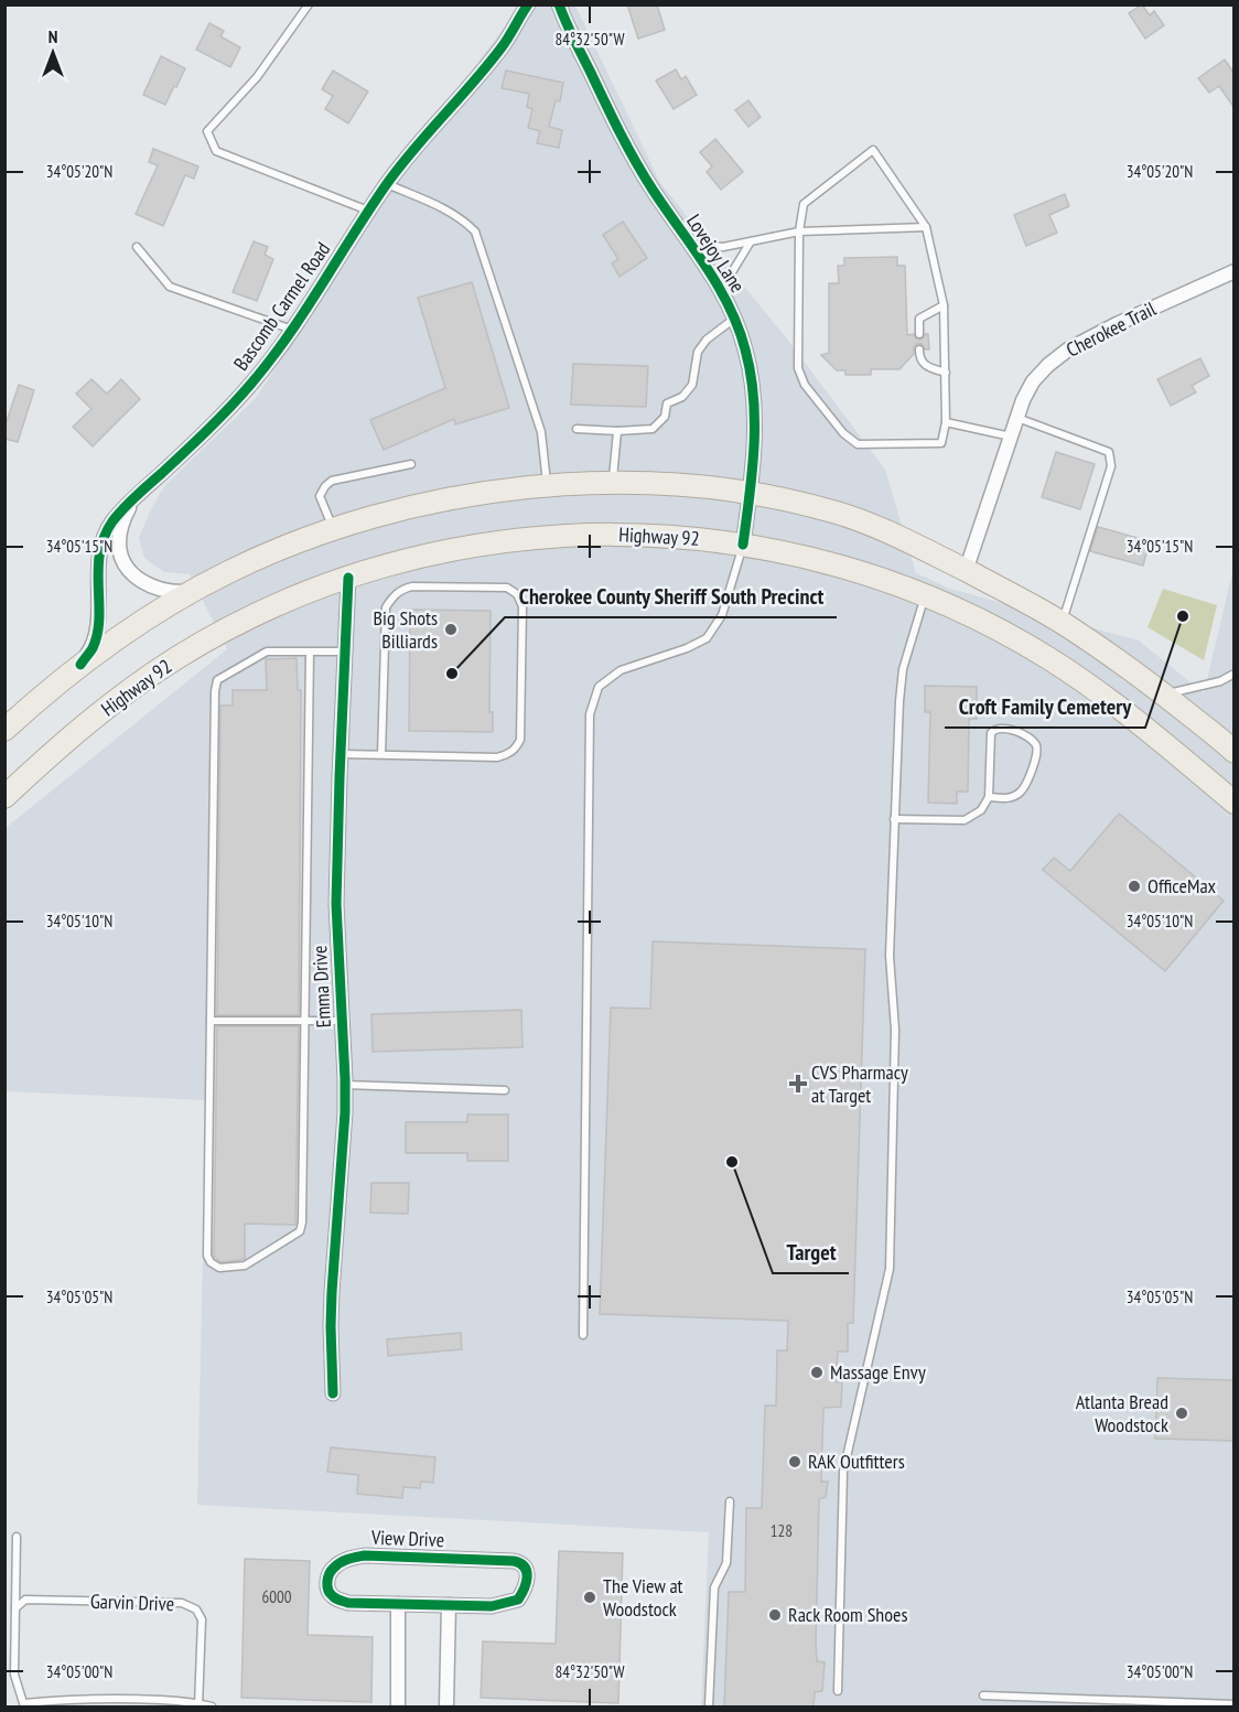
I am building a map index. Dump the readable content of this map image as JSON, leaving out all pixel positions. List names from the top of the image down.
{
  "streets": {
    "main road": ["Highway 92"],
    "street": [
      "Lovejoy Lane",
      "Bascomb Carmel Road",
      "Cherokee Trail",
      "Emma Drive",
      "View Drive"
    ],
    "lane": ["Garvin Drive"]
  },
  "crossings": [
    ["Lovejoy Lane", "Highway 92"],
    ["Highway 92", "Emma Drive"]
  ],
  "places": {
    "other": [
      "Croft Family Cemetery",
      "Big Shots Billiards",
      "Cherokee County Sheriff South Precinct",
      "OfficeMax",
      "Target",
      "Massage Envy",
      "Atlanta Bread Woodstock",
      "RAK Outfitters",
      "The View at Woodstock",
      "Rack Room Shoes"
    ],
    "health": ["CVS Pharmacy at Target"]
  },
  "house_numbers": ["128", "6000"],
  "north": "top",
  "coordinates": [
    "84°32'50\"W",
    "34°05'20\"N",
    "34°05'15\"N",
    "34°05'10\"N",
    "34°05'05\"N",
    "34°05'00\"N"
  ]
}
